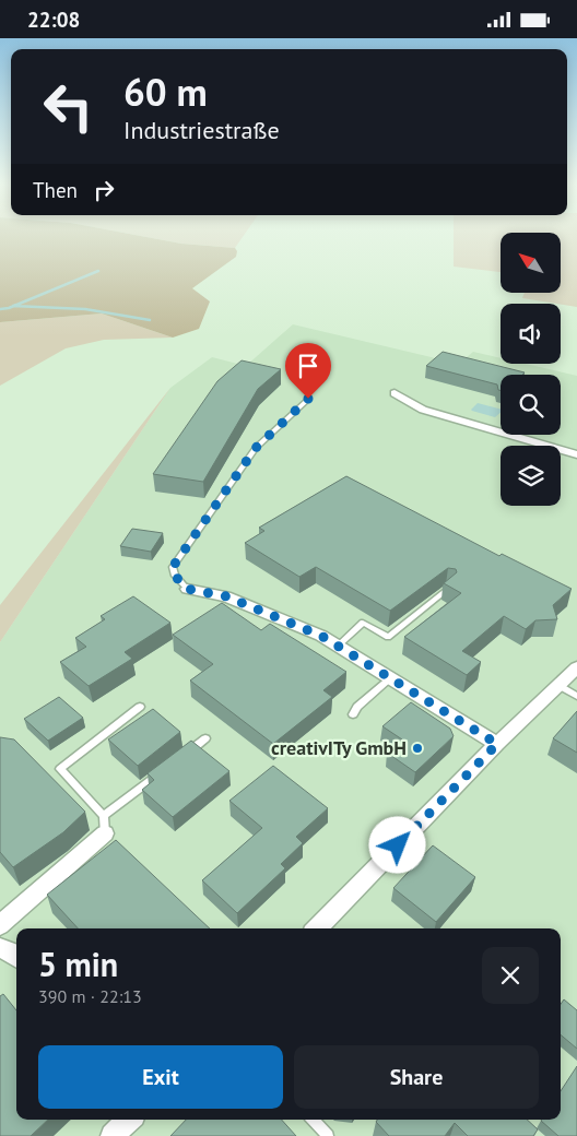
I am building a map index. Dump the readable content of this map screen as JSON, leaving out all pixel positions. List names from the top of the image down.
{
  "places": ["creativITy GmbH"],
  "north": "top left",
  "page": {
    "status": "22:08",
    "turn": ["60 m", "Industriestraße"],
    "then": "Then",
    "heading": ["5 min", "390 m · 22:13"],
    "buttons": ["Exit", "Share"]
  }
}
